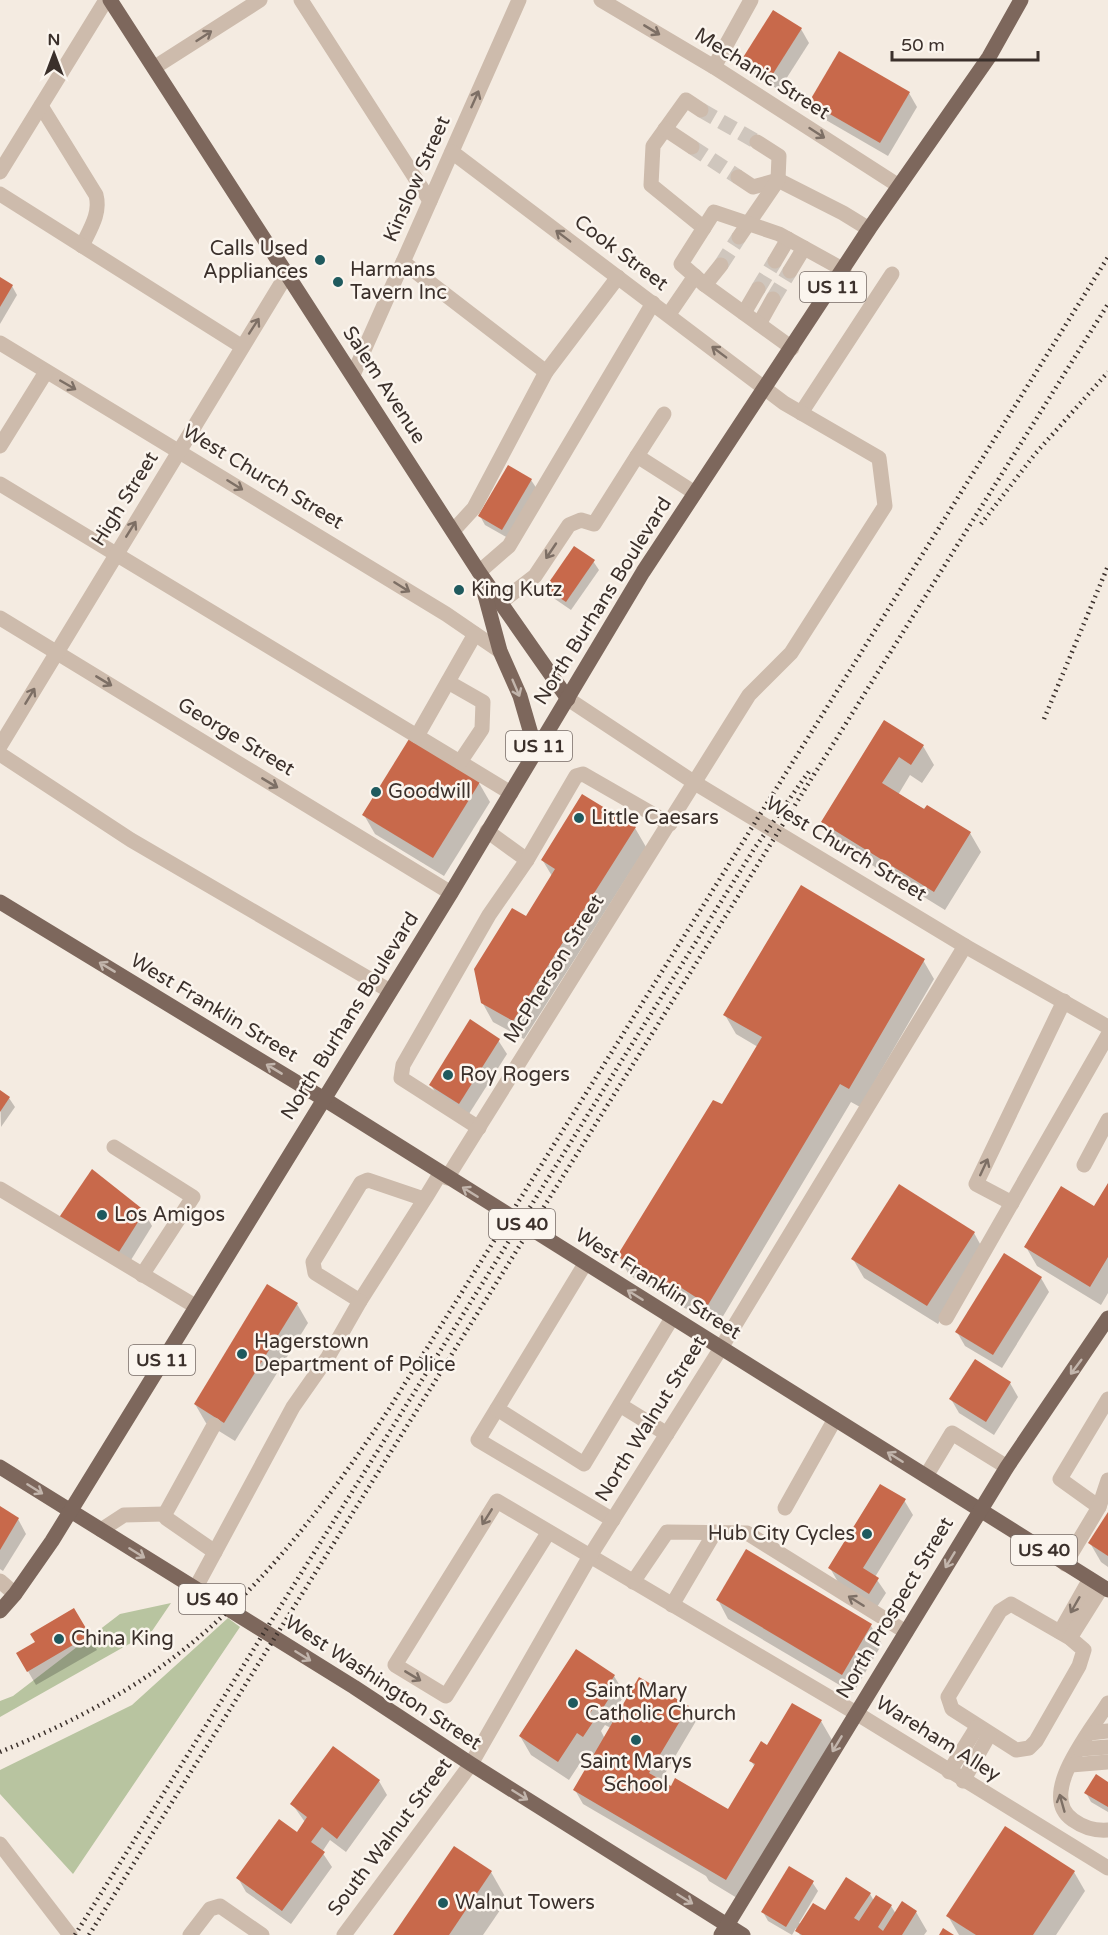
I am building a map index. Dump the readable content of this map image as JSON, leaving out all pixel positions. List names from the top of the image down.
{
  "streets": {
    "main road": [
      "US 11",
      "Salem Avenue",
      "North Burhans Boulevard",
      "West Franklin Street",
      "US 40",
      "North Prospect Street",
      "West Washington Street"
    ],
    "street": [
      "Mechanic Street",
      "Kinslow Street",
      "Cook Street",
      "West Church Street",
      "High Street",
      "George Street",
      "McPherson Street",
      "North Walnut Street",
      "Wareham Alley",
      "South Walnut Street"
    ]
  },
  "crossings": [
    ["Mechanic Street", "North Burhans Boulevard"],
    ["Kinslow Street", "Cook Street"],
    ["Kinslow Street", "Salem Avenue"],
    ["Cook Street", "North Burhans Boulevard"],
    ["Cook Street", "McPherson Street"],
    ["US 11", "North Burhans Boulevard"],
    ["US 11", "West Washington Street"],
    ["Salem Avenue", "West Church Street"],
    ["Salem Avenue", "High Street"],
    ["Salem Avenue", "North Burhans Boulevard"],
    ["West Church Street", "High Street"],
    ["West Church Street", "North Burhans Boulevard"],
    ["West Church Street", "McPherson Street"],
    ["West Church Street", "North Walnut Street"],
    ["High Street", "George Street"],
    ["North Burhans Boulevard", "George Street"],
    ["North Burhans Boulevard", "West Franklin Street"],
    ["North Burhans Boulevard", "West Washington Street"],
    ["McPherson Street", "West Franklin Street"],
    ["McPherson Street", "West Washington Street"],
    ["West Franklin Street", "North Walnut Street"],
    ["West Franklin Street", "North Prospect Street"],
    ["North Walnut Street", "West Washington Street"],
    ["North Walnut Street", "Wareham Alley"],
    ["North Walnut Street", "South Walnut Street"],
    ["North Prospect Street", "West Washington Street"],
    ["North Prospect Street", "Wareham Alley"],
    ["West Washington Street", "South Walnut Street"]
  ],
  "one_way": [
    "Kinslow Street",
    "High Street",
    "West Franklin Street",
    "North Prospect Street",
    "West Washington Street"
  ],
  "places": [
    "Calls Used Appliances",
    "Harmans Tavern Inc",
    "King Kutz",
    "Goodwill",
    "Little Caesars",
    "Roy Rogers",
    "Los Amigos",
    "Hagerstown Department of Police",
    "Hub City Cycles",
    "China King",
    "Saint Mary Catholic Church",
    "Saint Marys School",
    "Walnut Towers"
  ],
  "scale_bar": "50 m",
  "north": "top"
}
